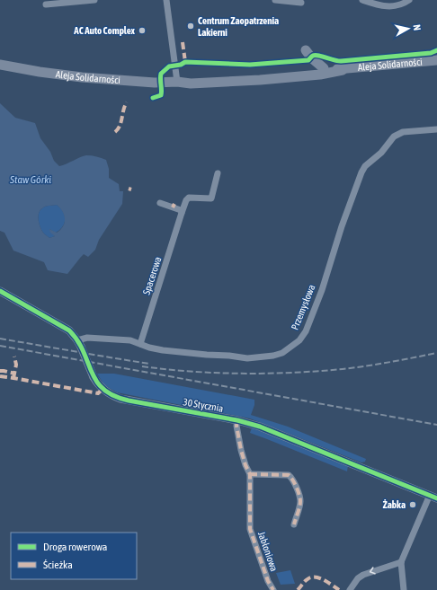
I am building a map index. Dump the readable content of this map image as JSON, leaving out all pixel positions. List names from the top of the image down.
{
  "streets": {
    "main road": ["Aleja Solidarności"],
    "street": [
      "Spacerowa",
      "Przemysłowa",
      "30 Stycznia",
      "Jabłoniowa"
    ]
  },
  "crossings": [
    ["Spacerowa", "Przemysłowa"],
    ["Przemysłowa", "30 Stycznia"],
    ["30 Stycznia", "Jabłoniowa"]
  ],
  "water": ["Staw Górki"],
  "places": ["Centrum Zaopatrzenia Lakierni", "AC Auto Complex", "Żabka"],
  "legend": ["Droga rowerowa", "Ścieżka"],
  "north": "right"
}
